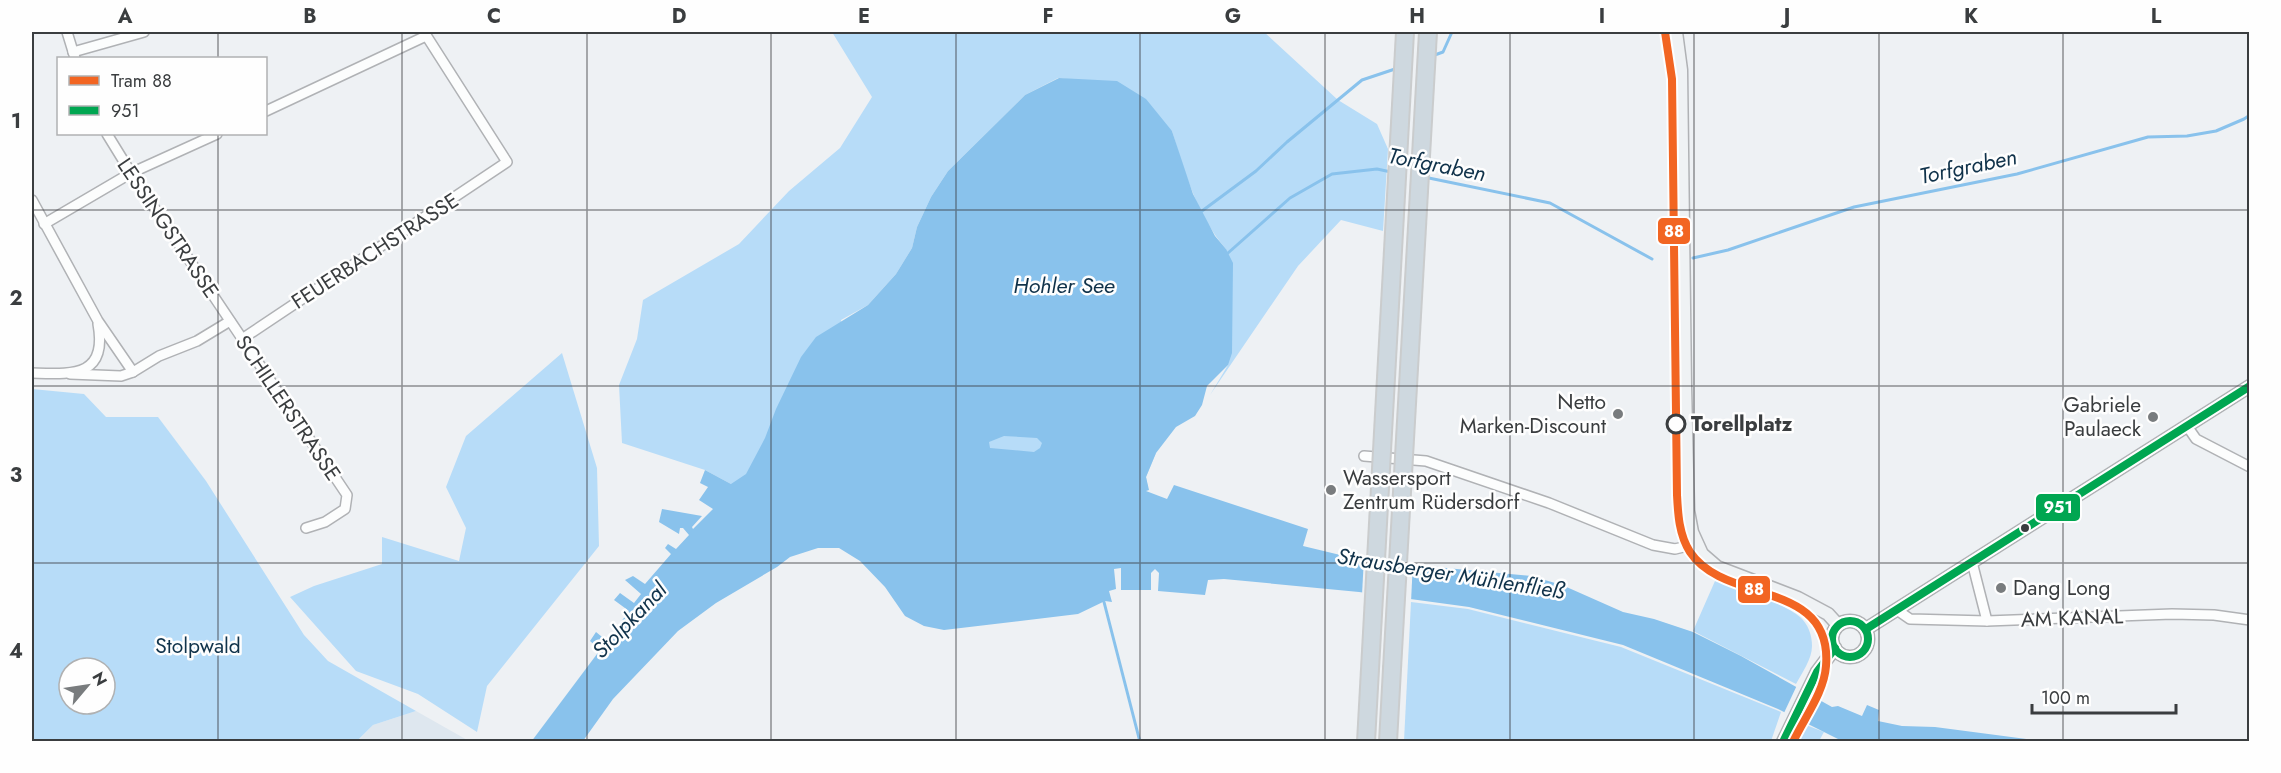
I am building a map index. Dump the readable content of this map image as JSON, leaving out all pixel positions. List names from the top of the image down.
{
  "streets": {
    "street": [
      "LESSINGSTRASSE",
      "FEUERBACHSTRASSE",
      "SCHILLERSTRASSE",
      "AM KANAL"
    ]
  },
  "crossings": [
    ["LESSINGSTRASSE", "SCHILLERSTRASSE"],
    ["FEUERBACHSTRASSE", "SCHILLERSTRASSE"]
  ],
  "water": [
    "Torfgraben",
    "Hohler See",
    "Strausberger Mühlenfließ",
    "Stolpkanal"
  ],
  "parks": ["Stolpwald"],
  "places": [
    "Netto Marken-Discount",
    "Gabriele Paulaeck",
    "Torellplatz",
    "Wassersport Zentrum Rüdersdorf",
    "Dang Long"
  ],
  "lines": ["tram line 88", "transit line 951"],
  "legend": ["Tram 88", "951"],
  "scale_bar": "100 m",
  "north": "top right",
  "grid": {
    "columns": [
      "A",
      "B",
      "C",
      "D",
      "E",
      "F",
      "G",
      "H",
      "I",
      "J",
      "K",
      "L"
    ],
    "rows": [
      "1",
      "2",
      "3",
      "4"
    ]
  }
}
